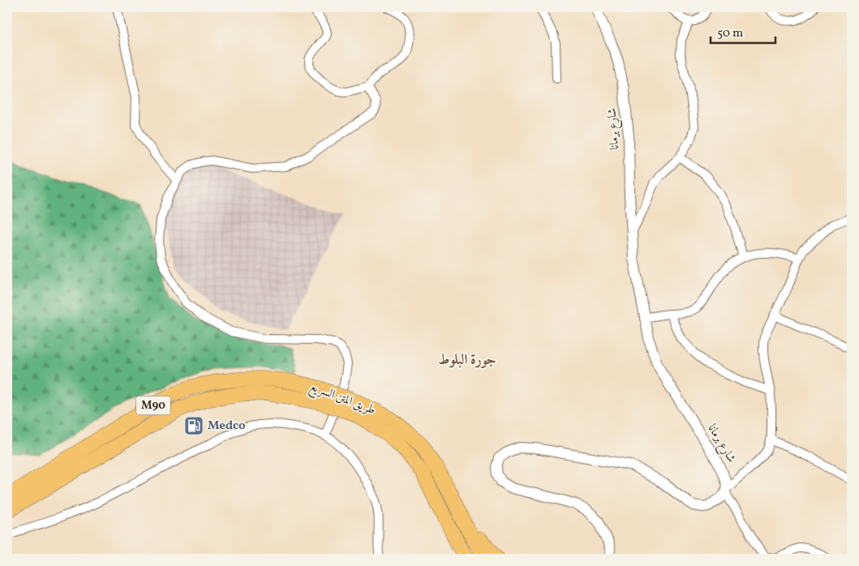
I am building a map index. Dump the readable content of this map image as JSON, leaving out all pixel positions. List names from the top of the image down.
{
  "streets": {
    "highway": ["طريق المتن السريع", "M90"],
    "street": ["شارع برمانا"]
  },
  "districts": ["جورة البلوط"],
  "places": {
    "fuel station": ["Medco"]
  },
  "scale_bar": "50 m"
}
